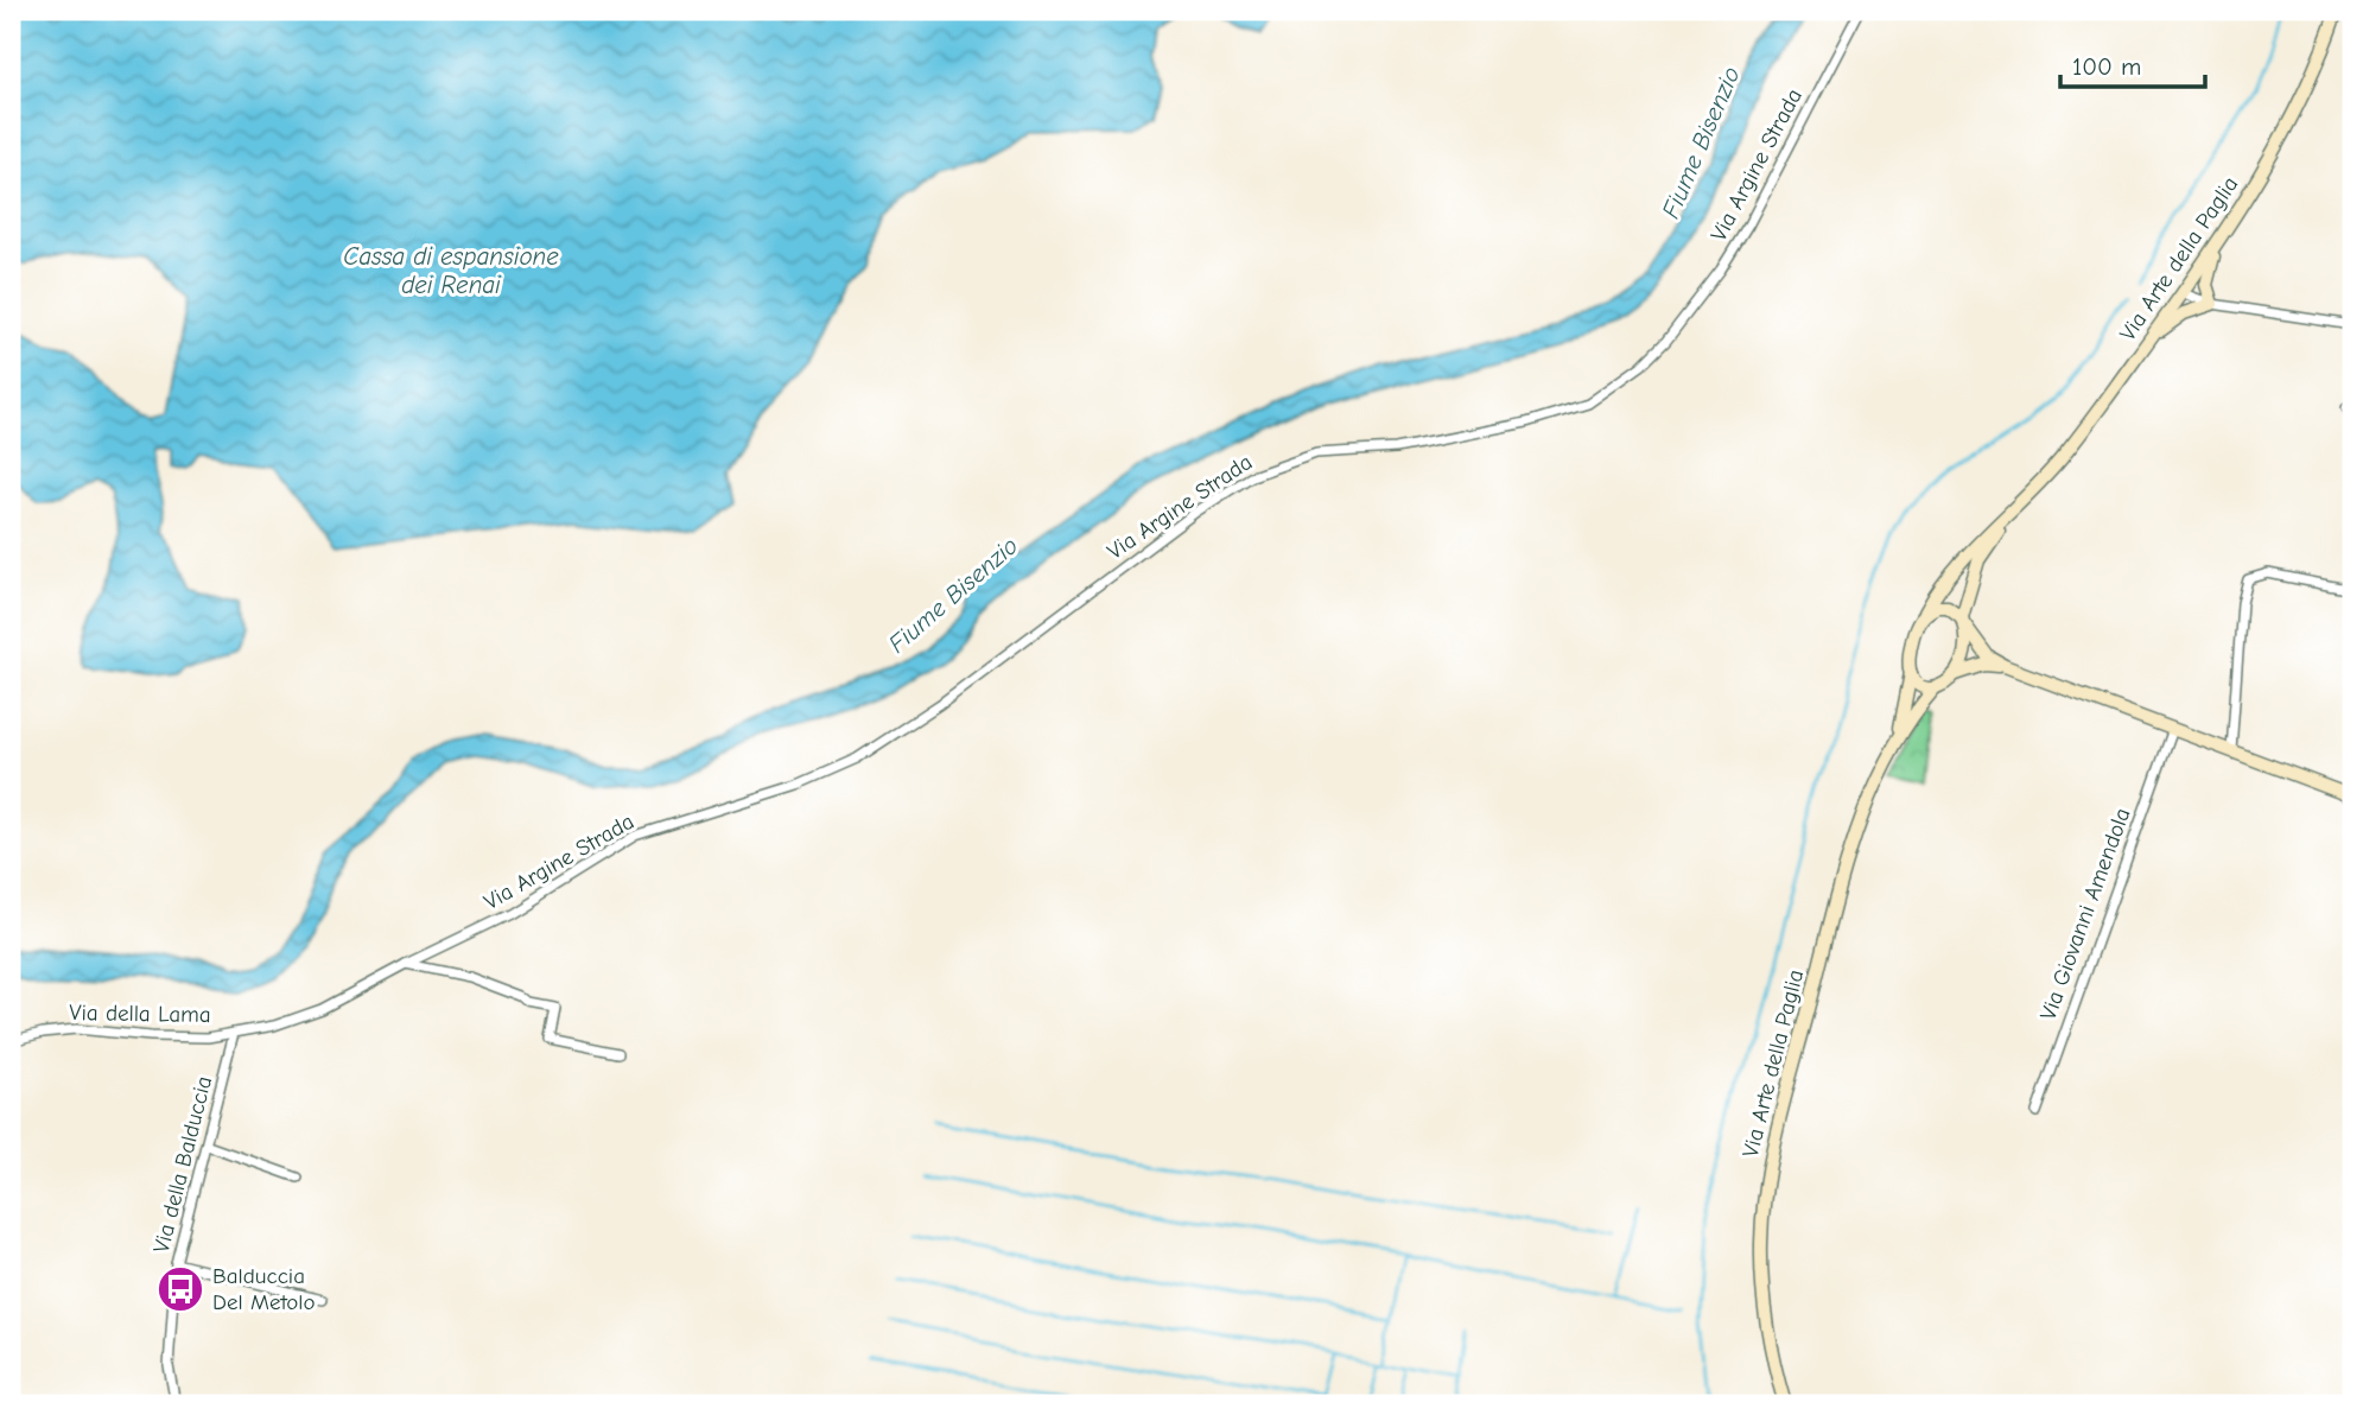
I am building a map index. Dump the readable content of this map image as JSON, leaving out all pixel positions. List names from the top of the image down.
{
  "streets": {
    "main road": ["Via Arte della Paglia"],
    "street": [
      "Via Argine Strada",
      "Via Giovanni Amendola",
      "Via della Lama",
      "Via della Balduccia"
    ]
  },
  "crossings": [
    ["Via Argine Strada", "Via della Lama"],
    ["Via della Lama", "Via della Balduccia"]
  ],
  "water": ["Fiume Bisenzio", "Cassa di espansione dei Renai"],
  "places": {
    "bus stop": ["Balduccia Del Metolo"]
  },
  "scale_bar": "100 m"
}
